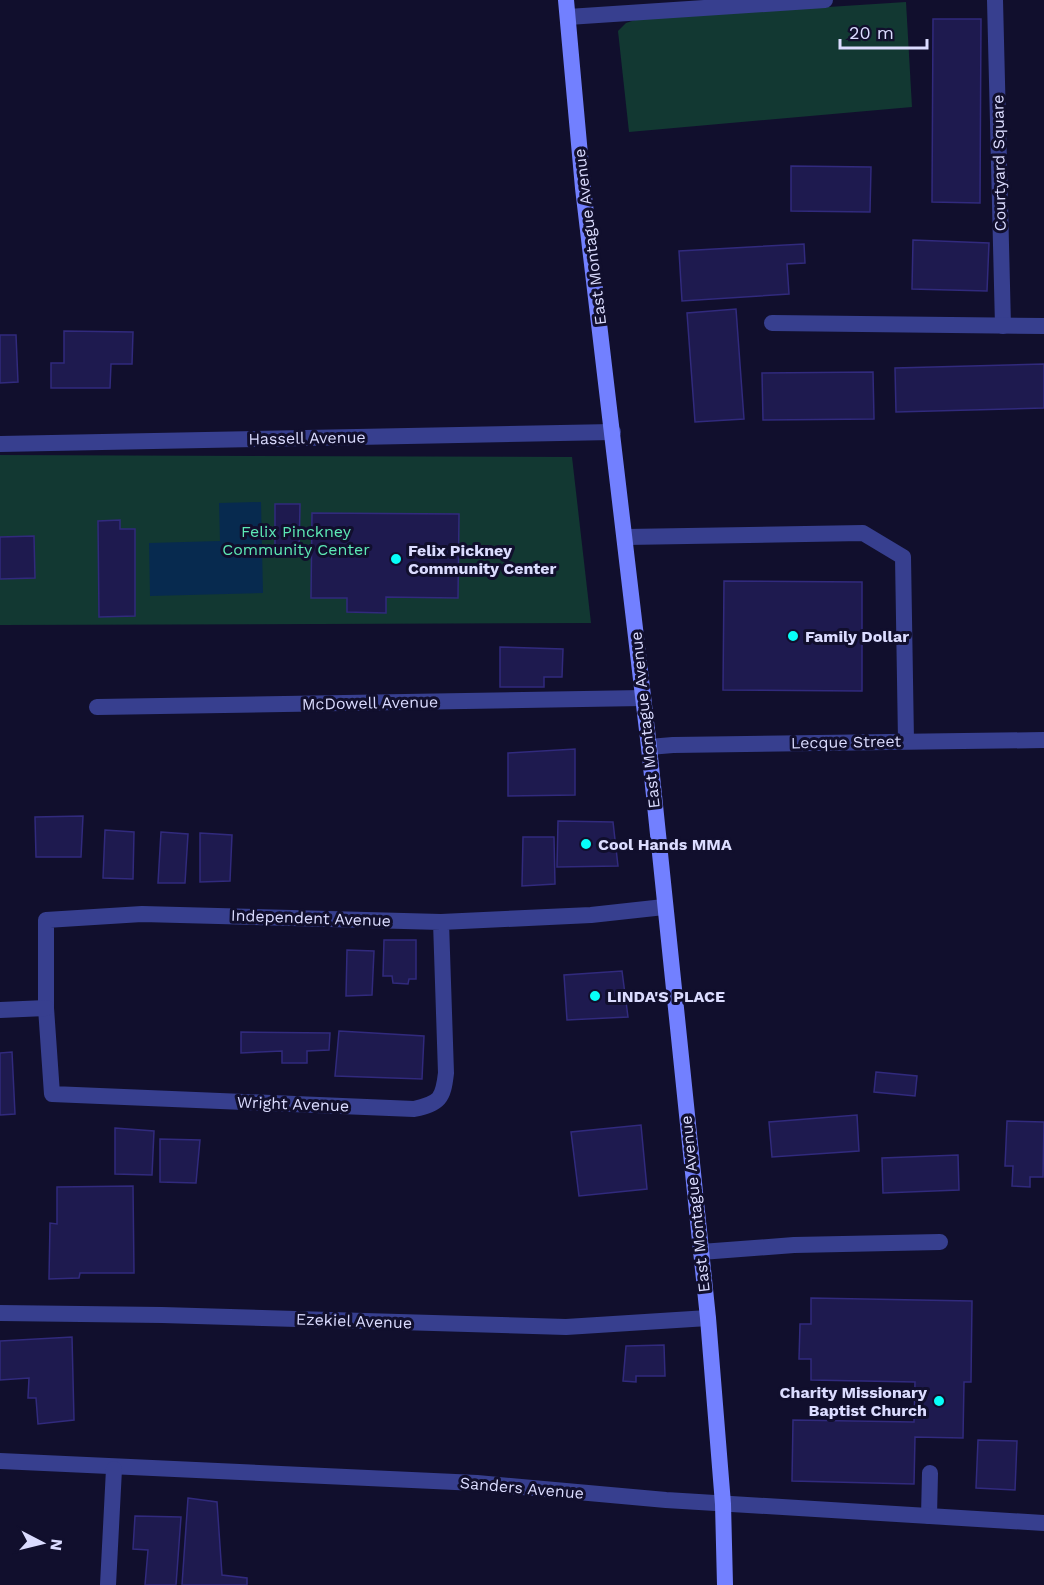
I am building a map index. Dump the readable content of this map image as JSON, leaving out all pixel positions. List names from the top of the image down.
{
  "streets": {
    "main road": ["East Montague Avenue"],
    "street": [
      "Courtyard Square",
      "Hassell Avenue",
      "McDowell Avenue",
      "Lecque Street",
      "Independent Avenue",
      "Wright Avenue",
      "Ezekiel Avenue",
      "Sanders Avenue"
    ]
  },
  "crossings": [
    ["East Montague Avenue", "Hassell Avenue"],
    ["East Montague Avenue", "McDowell Avenue"],
    ["East Montague Avenue", "Lecque Street"],
    ["East Montague Avenue", "Independent Avenue"],
    ["East Montague Avenue", "Ezekiel Avenue"],
    ["East Montague Avenue", "Sanders Avenue"],
    ["Independent Avenue", "Wright Avenue"]
  ],
  "parks": ["Felix Pinckney Community Center"],
  "places": [
    "Felix Pickney Community Center",
    "Family Dollar",
    "Cool Hands MMA",
    "LINDA'S PLACE",
    "Charity Missionary Baptist Church"
  ],
  "scale_bar": "20 m",
  "north": "right"
}
